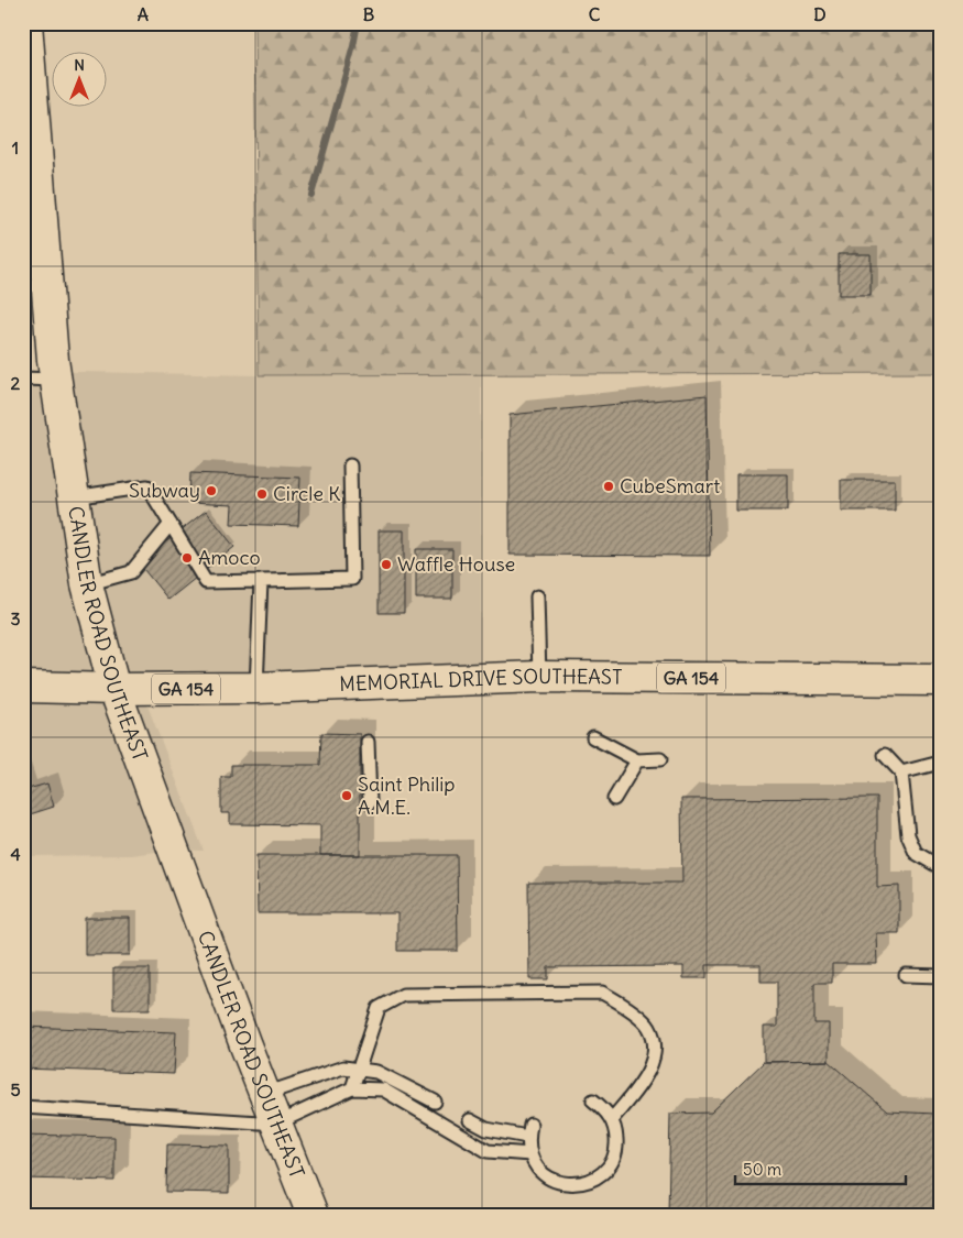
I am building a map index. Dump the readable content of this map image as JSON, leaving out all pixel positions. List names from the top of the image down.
{
  "streets": {
    "main road": ["CANDLER ROAD SOUTHEAST", "GA 154", "MEMORIAL DRIVE SOUTHEAST"]
  },
  "crossings": [
    ["CANDLER ROAD SOUTHEAST", "MEMORIAL DRIVE SOUTHEAST"]
  ],
  "places": [
    "CubeSmart",
    "Subway",
    "Circle K",
    "Amoco",
    "Waffle House",
    "Saint Philip A.M.E."
  ],
  "scale_bar": "50 m",
  "north": "top",
  "grid": {
    "columns": [
      "A",
      "B",
      "C",
      "D"
    ],
    "rows": [
      "1",
      "2",
      "3",
      "4",
      "5"
    ]
  }
}
